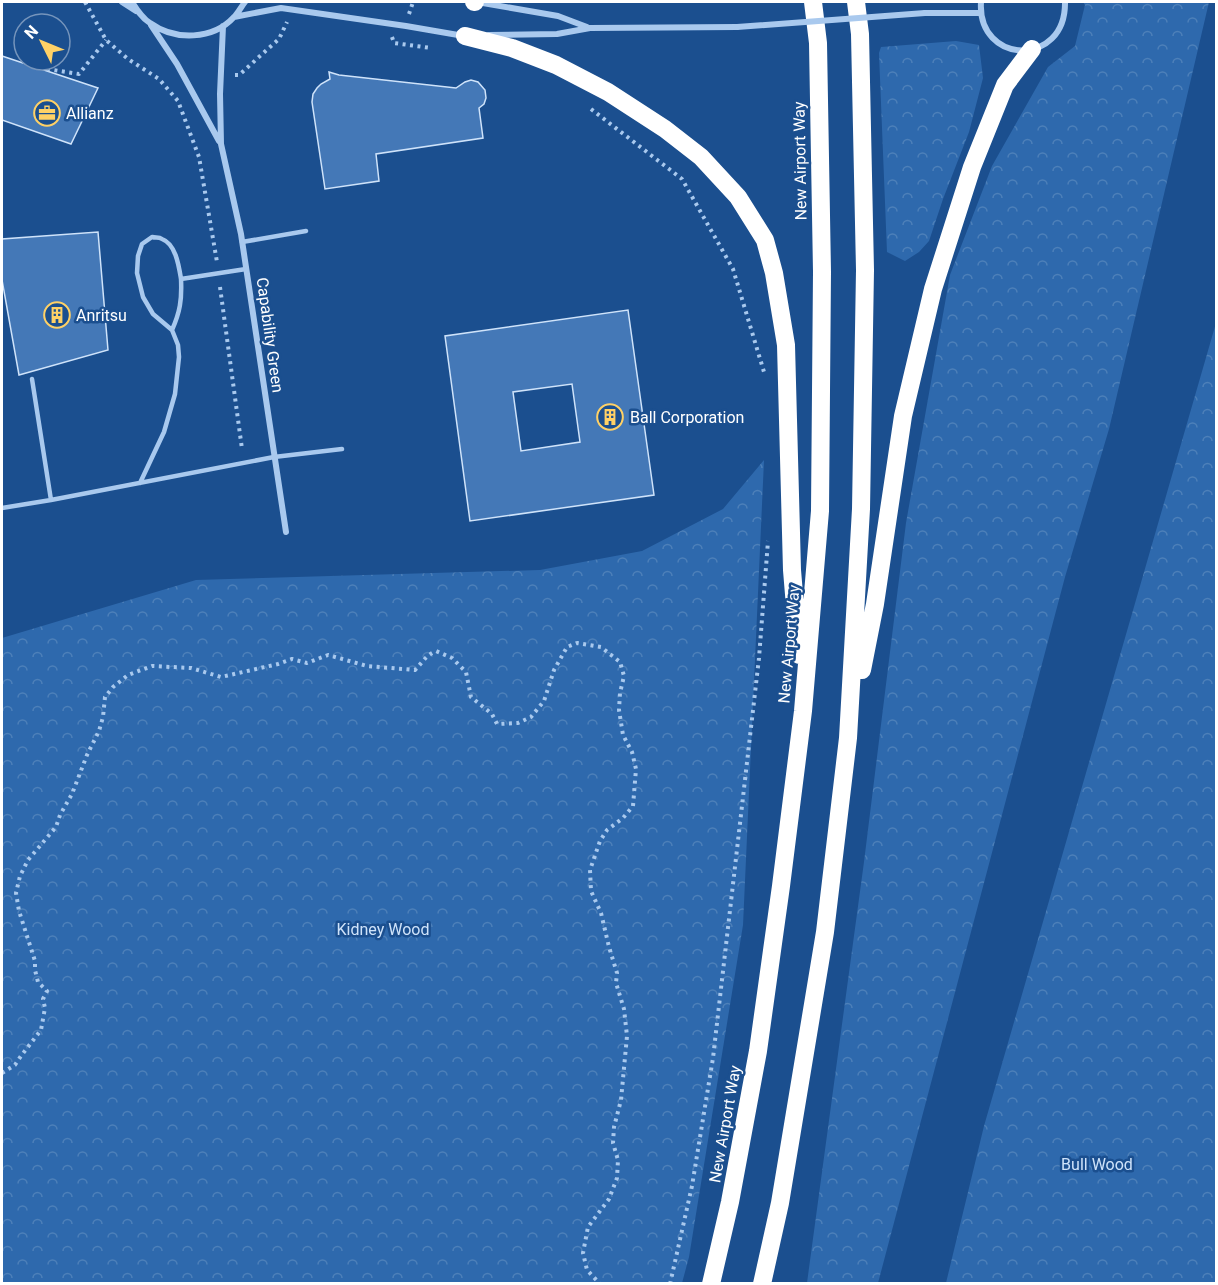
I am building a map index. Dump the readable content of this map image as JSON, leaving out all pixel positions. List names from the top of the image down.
{
  "streets": {
    "highway": ["New Airport Way"],
    "street": ["Capability Green"]
  },
  "parks": ["Kidney Wood", "Bull Wood"],
  "places": {
    "office": ["Allianz"],
    "building": ["Anritsu", "Ball Corporation"]
  },
  "north": "top left"
}
